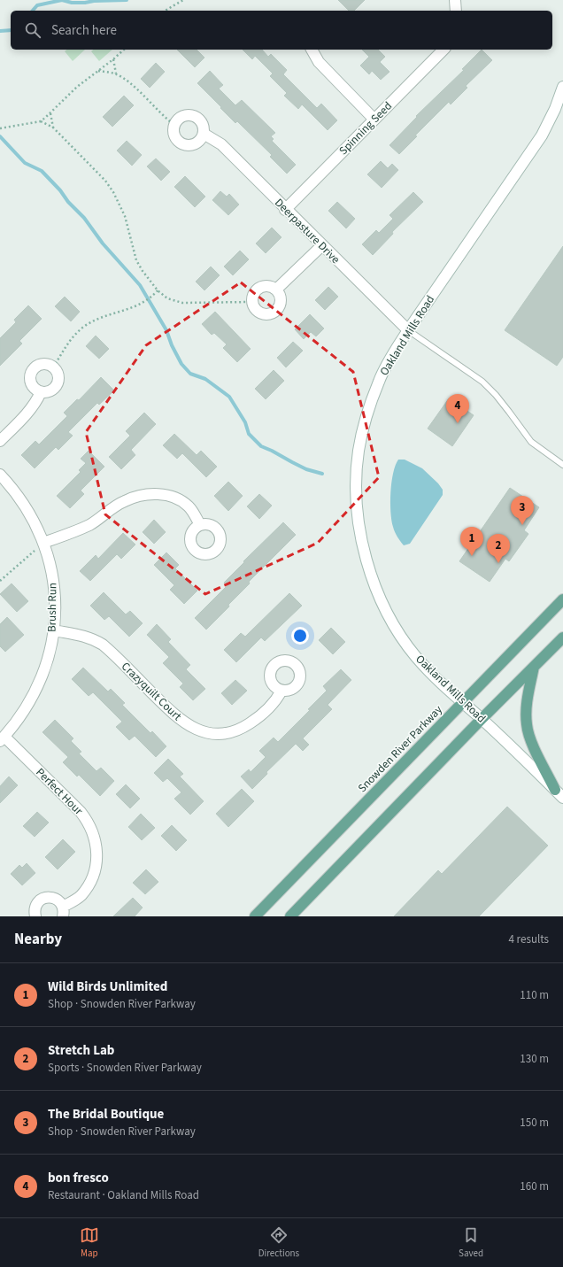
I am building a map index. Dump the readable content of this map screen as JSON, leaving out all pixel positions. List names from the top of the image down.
{
  "streets": {
    "main road": ["Snowden River Parkway"],
    "street": [
      "Spinning Seed",
      "Deerpasture Drive",
      "Oakland Mills Road",
      "Brush Run",
      "Crazyquilt Court",
      "Perfect Hour"
    ]
  },
  "crossings": [
    ["Spinning Seed", "Deerpasture Drive"],
    ["Deerpasture Drive", "Oakland Mills Road"],
    ["Oakland Mills Road", "Snowden River Parkway"],
    ["Brush Run", "Crazyquilt Court"],
    ["Brush Run", "Perfect Hour"]
  ],
  "page": {
    "search": "Search here",
    "pins": [
      "4",
      "3",
      "1",
      "2"
    ],
    "heading": ["Nearby", "4 results"],
    "list": [
      {
        "mark": "1",
        "name": "Wild Birds Unlimited",
        "note": "Shop · Snowden River Parkway",
        "value": "110 m"
      },
      {
        "mark": "2",
        "name": "Stretch Lab",
        "note": "Sports · Snowden River Parkway",
        "value": "130 m"
      },
      {
        "mark": "3",
        "name": "The Bridal Boutique",
        "note": "Shop · Snowden River Parkway",
        "value": "150 m"
      },
      {
        "mark": "4",
        "name": "bon fresco",
        "note": "Restaurant · Oakland Mills Road",
        "value": "160 m"
      }
    ],
    "nav": ["Map", "Directions", "Saved"]
  }
}
